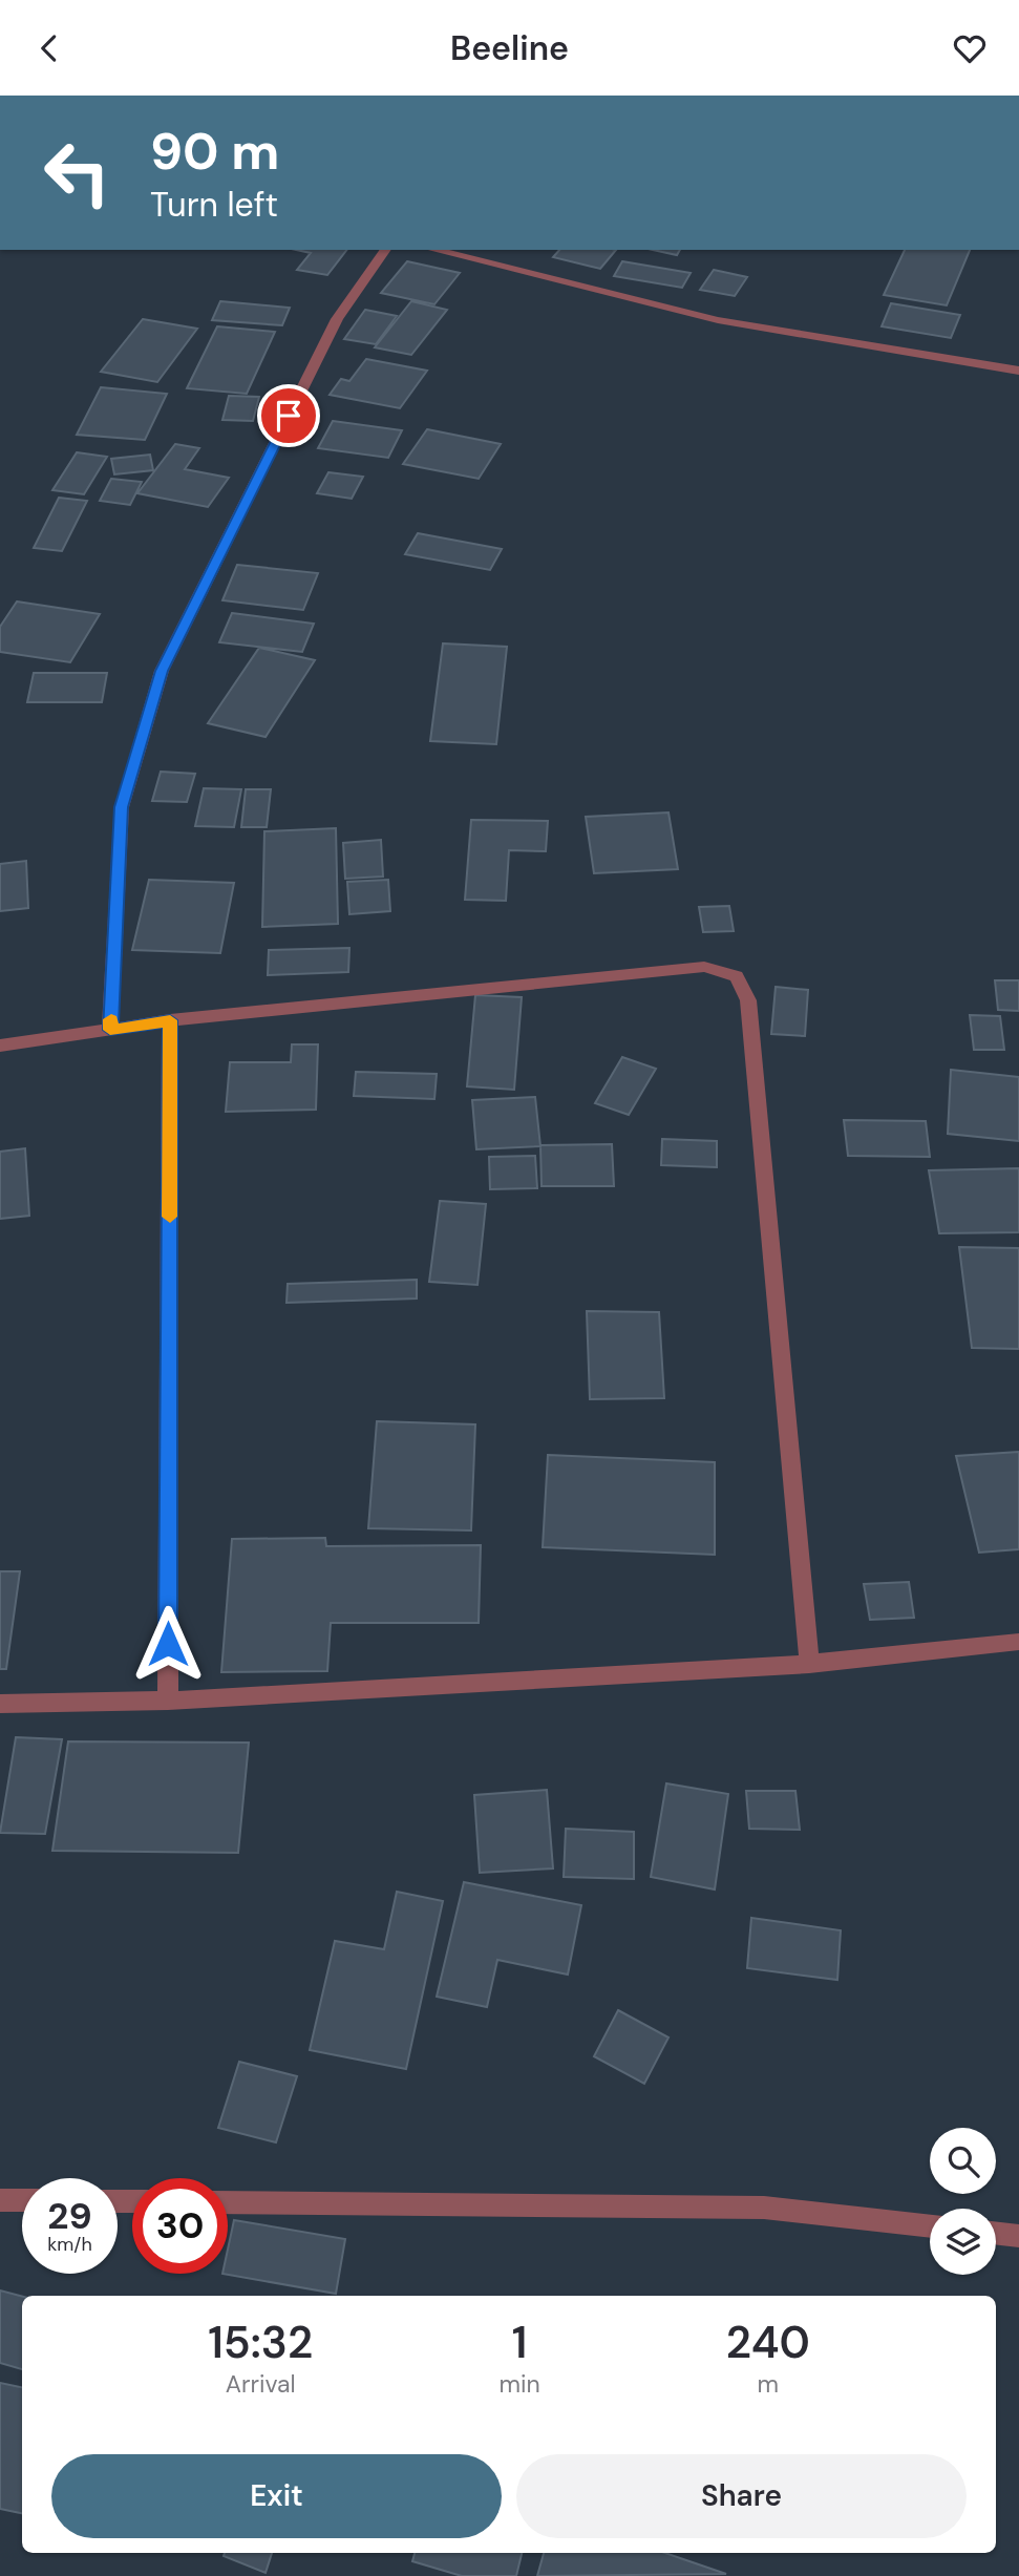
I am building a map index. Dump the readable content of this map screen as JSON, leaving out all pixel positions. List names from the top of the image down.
{
  "page": {
    "header": "Beeline",
    "turn": ["90 m", "Turn left"],
    "speed": "29 km/h",
    "limit": "30",
    "eta": [
      "15:32",
      "Arrival",
      "1",
      "min",
      "240",
      "m"
    ],
    "buttons": ["Exit", "Share"]
  }
}
